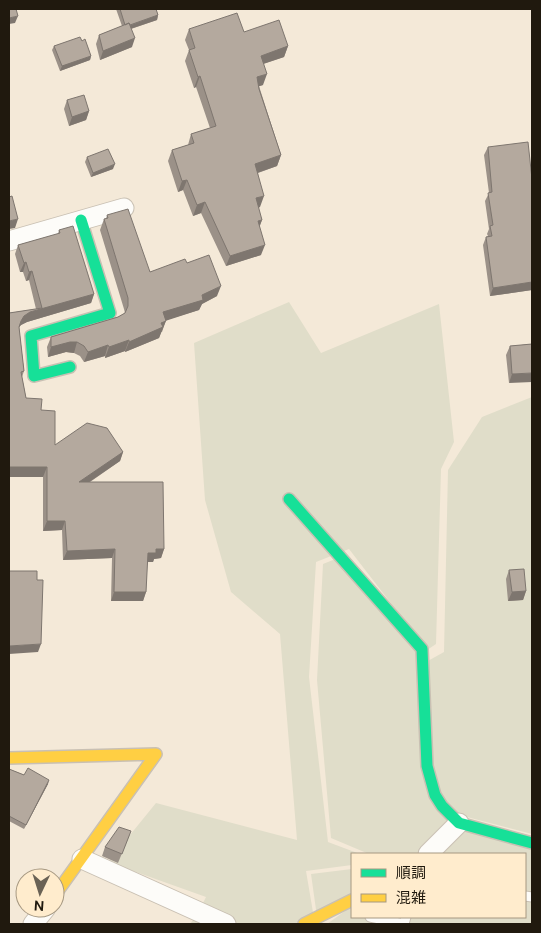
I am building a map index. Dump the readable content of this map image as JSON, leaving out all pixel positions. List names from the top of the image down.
{
  "legend": ["順調", "混雑"],
  "north": "bottom"
}
